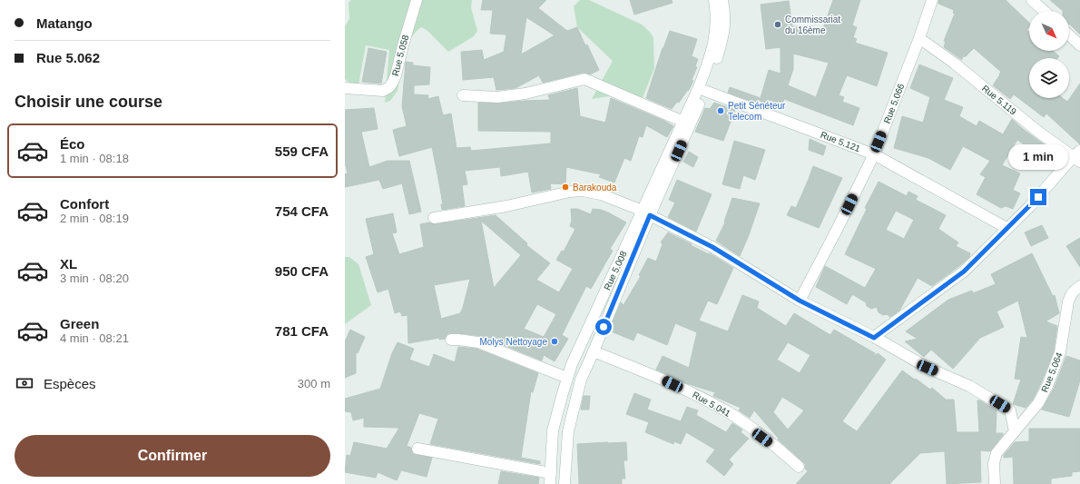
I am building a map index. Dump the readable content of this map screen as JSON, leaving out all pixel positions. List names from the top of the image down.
{
  "streets": {
    "street": [
      "Rue 5.058",
      "Rue 5.119",
      "Rue 5.066",
      "Rue 5.121",
      "Rue 5.008",
      "Rue 5.064",
      "Rue 5.041"
    ]
  },
  "crossings": [
    ["Rue 5.119", "Rue 5.066"],
    ["Rue 5.066", "Rue 5.121"],
    ["Rue 5.121", "Rue 5.008"],
    ["Rue 5.008", "Rue 5.041"]
  ],
  "places": [
    "Commissariat du 16ème",
    "Petit Sénéteur Telecom",
    "Barakouda",
    "Molys Nettoyage"
  ],
  "north": "bottom right",
  "page": {
    "banner": ["Matango", "Rue 5.062"],
    "heading": "Choisir une course",
    "list": [
      {
        "name": "Éco",
        "note": "1 min · 08:18",
        "value": "559 CFA"
      },
      {
        "name": "Confort",
        "note": "2 min · 08:19",
        "value": "754 CFA"
      },
      {
        "name": "XL",
        "note": "3 min · 08:20",
        "value": "950 CFA"
      },
      {
        "name": "Green",
        "note": "4 min · 08:21",
        "value": "781 CFA"
      }
    ],
    "bubble": "1 min",
    "pay": ["Espèces", "300 m"],
    "buttons": "Confirmer"
  }
}
